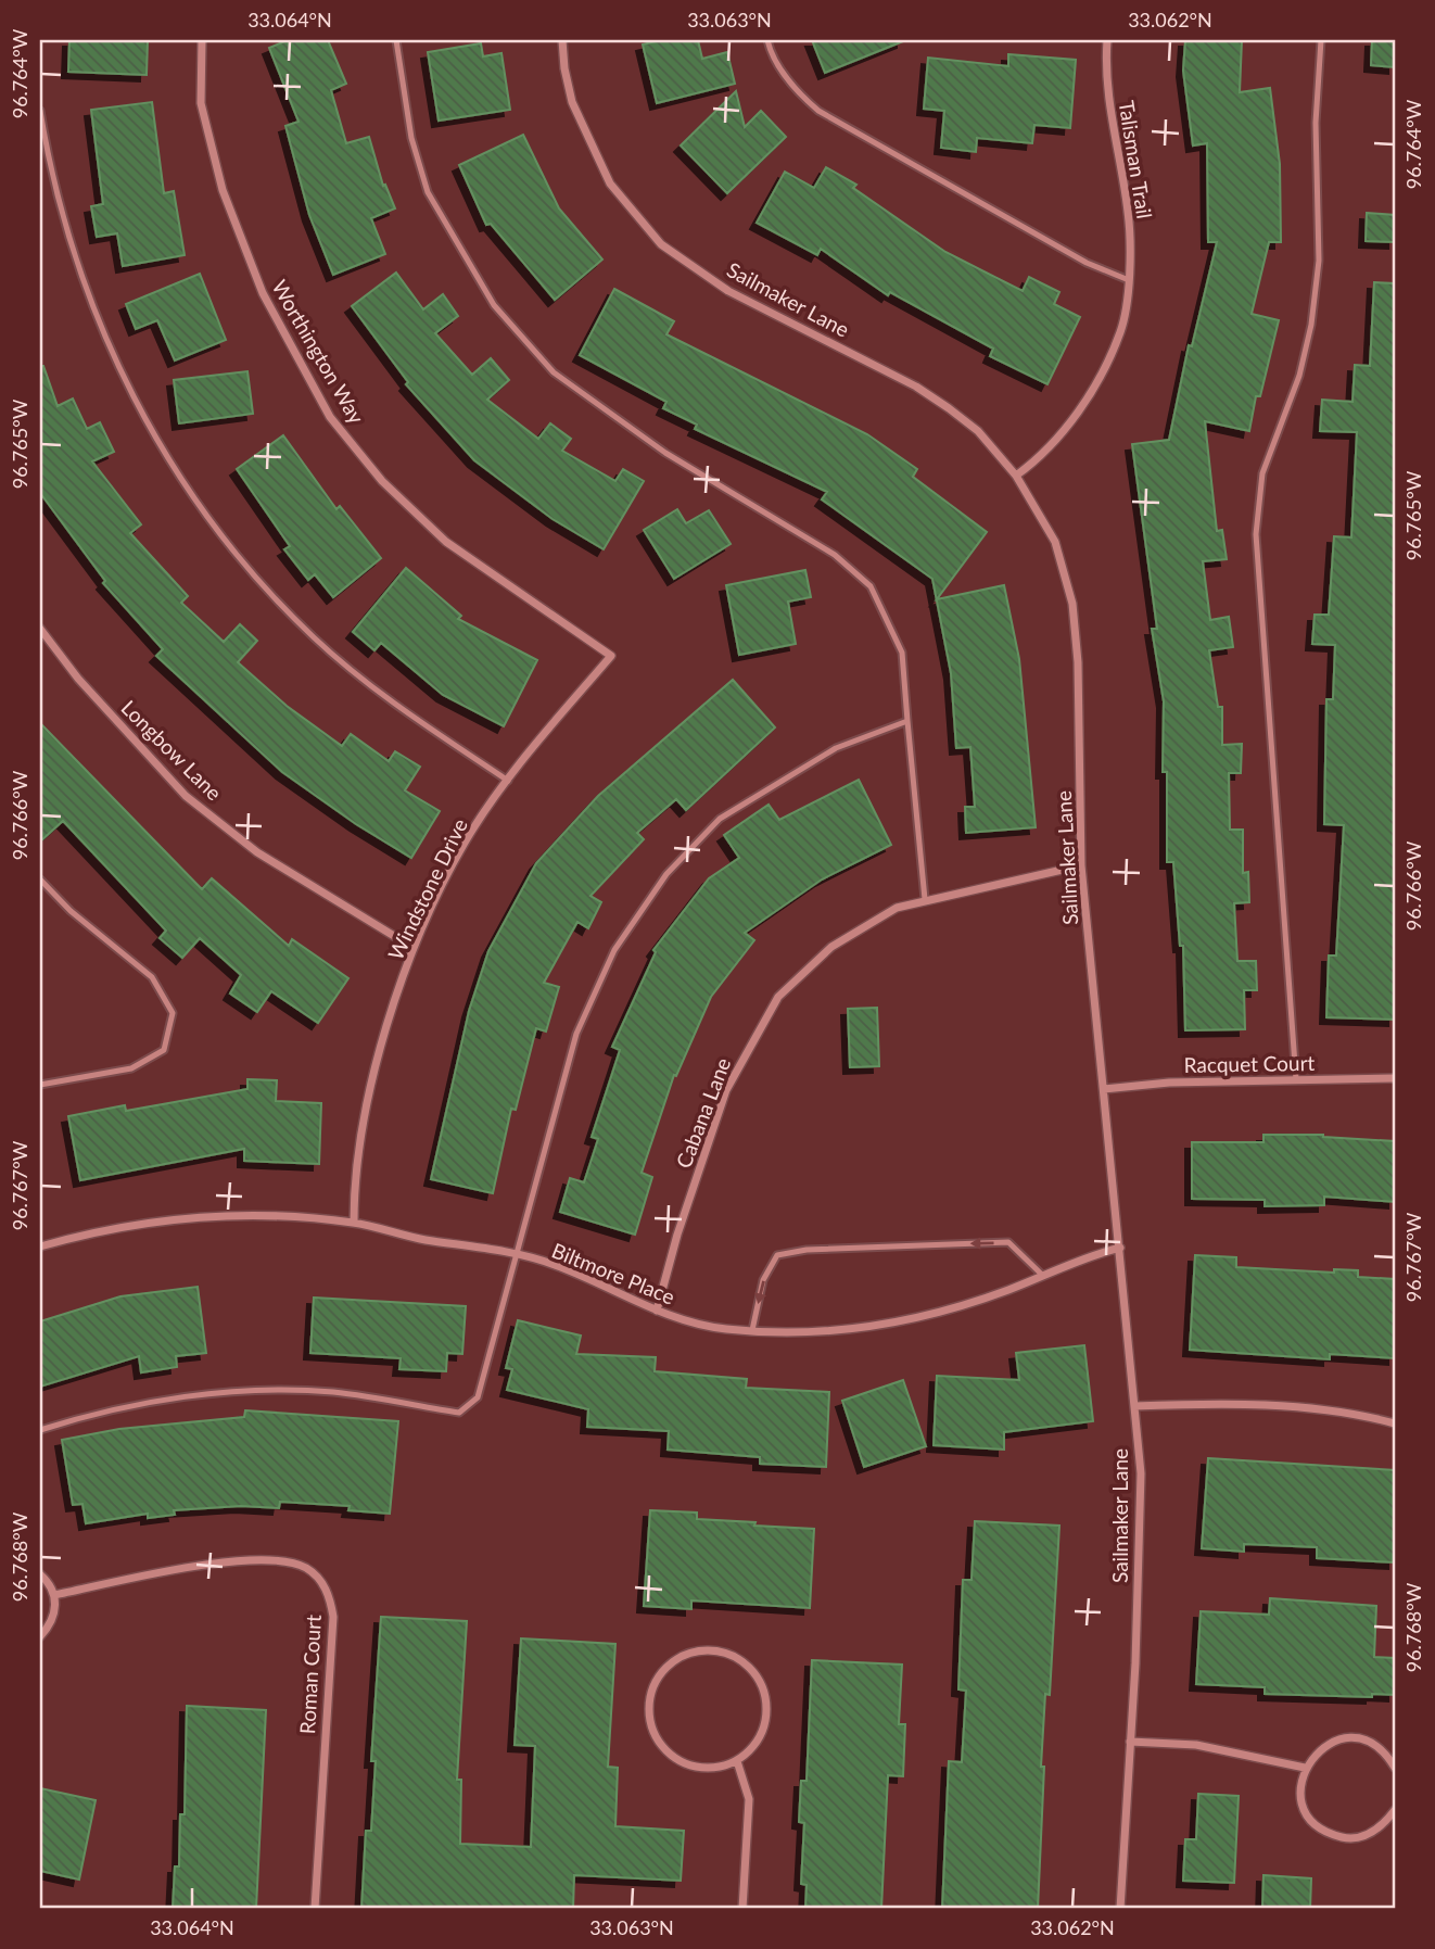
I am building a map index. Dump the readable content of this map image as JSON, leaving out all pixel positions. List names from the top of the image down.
{
  "streets": {
    "street": [
      "Talisman Trail",
      "Sailmaker Lane",
      "Worthington Way",
      "Longbow Lane",
      "Windstone Drive",
      "Racquet Court",
      "Cabana Lane",
      "Biltmore Place",
      "Roman Court"
    ]
  },
  "crossings": [
    ["Talisman Trail", "Sailmaker Lane"],
    ["Sailmaker Lane", "Racquet Court"],
    ["Sailmaker Lane", "Cabana Lane"],
    ["Sailmaker Lane", "Biltmore Place"],
    ["Worthington Way", "Windstone Drive"],
    ["Longbow Lane", "Windstone Drive"],
    ["Windstone Drive", "Biltmore Place"],
    ["Cabana Lane", "Biltmore Place"]
  ],
  "coordinates": [
    "33.064°N",
    "33.063°N",
    "33.062°N",
    "96.764°W",
    "96.765°W",
    "96.766°W",
    "96.767°W",
    "96.768°W"
  ]
}
